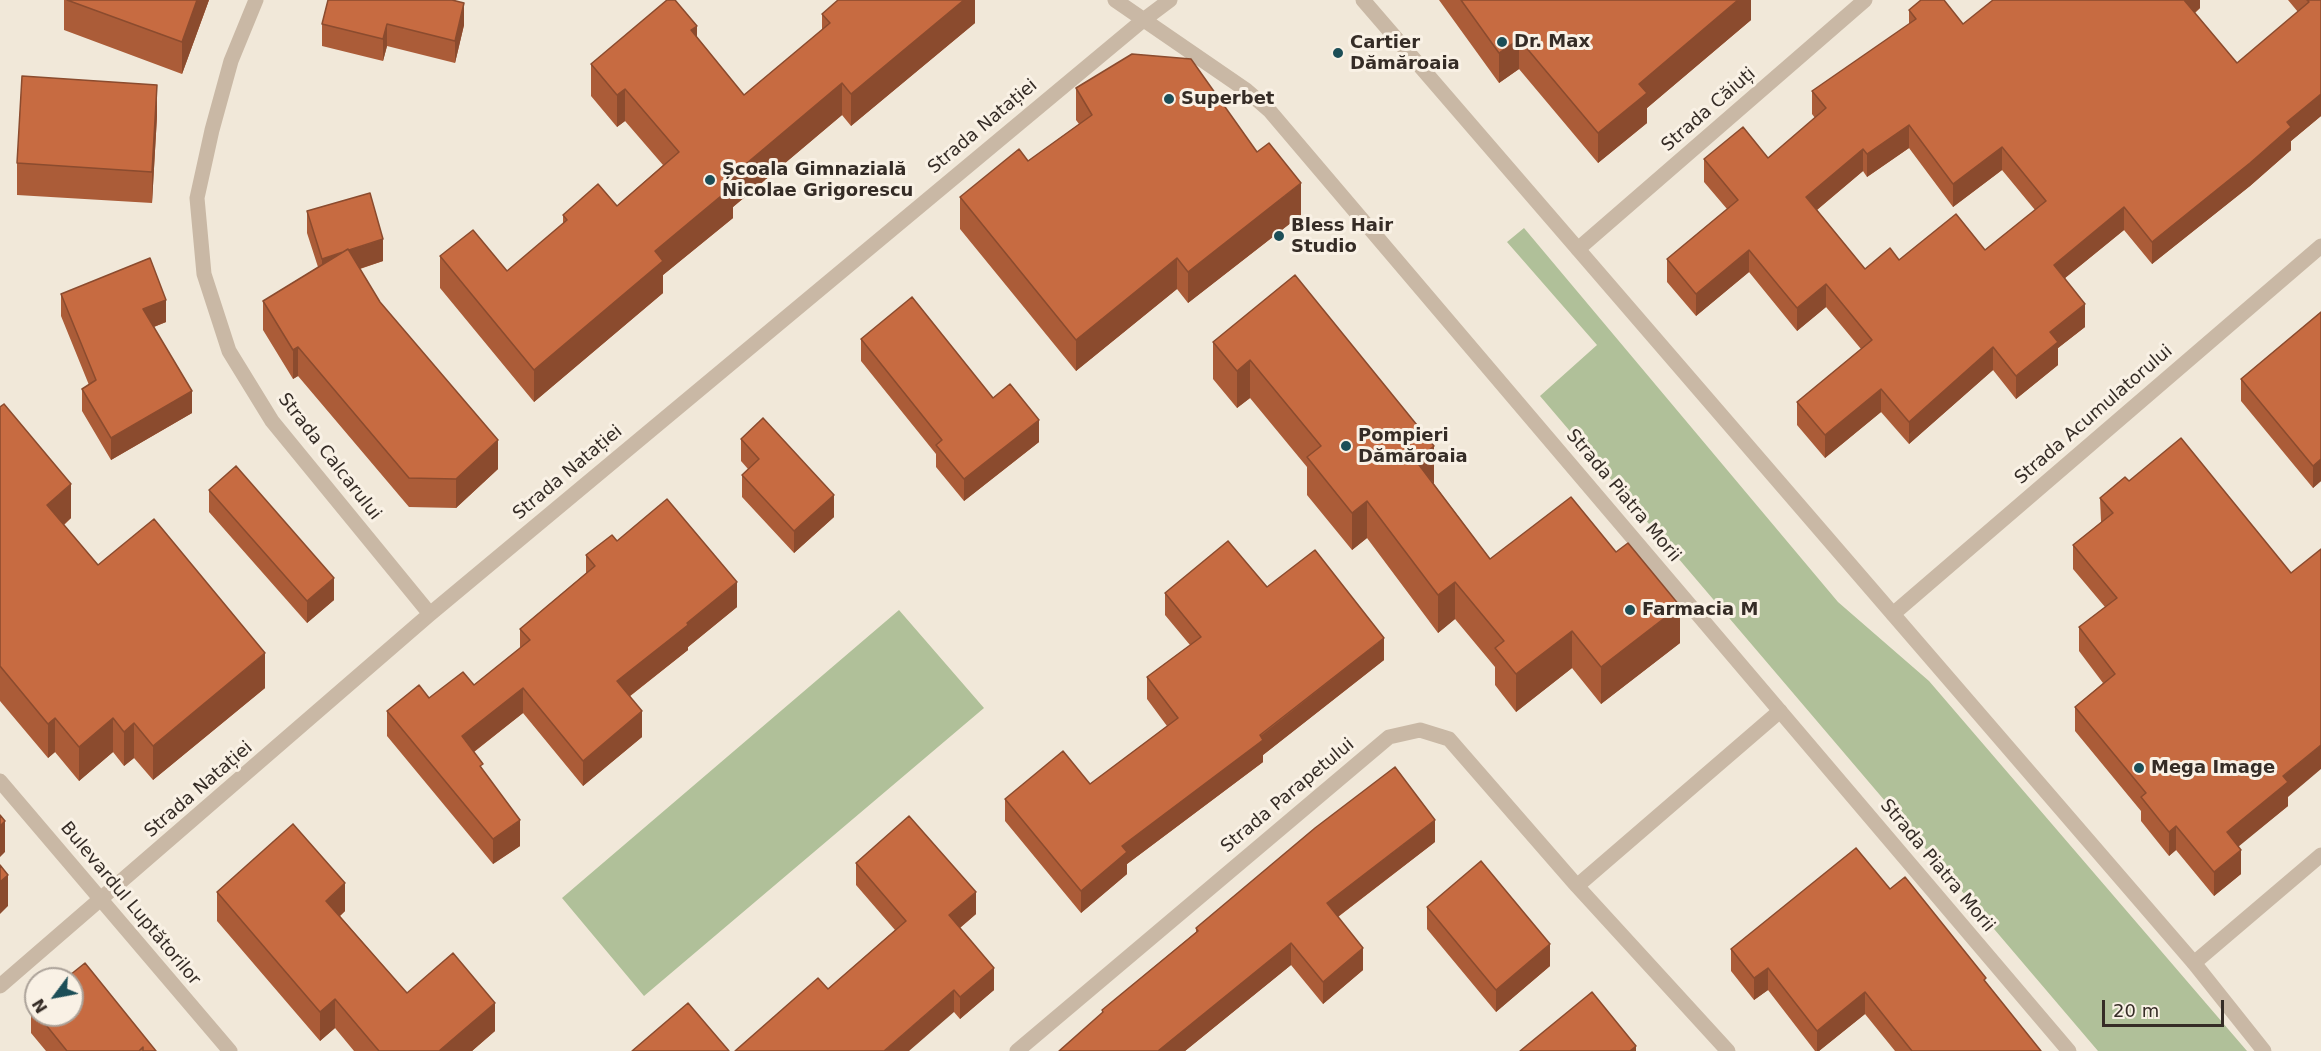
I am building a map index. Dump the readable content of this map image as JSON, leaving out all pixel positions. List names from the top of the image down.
{
  "streets": {
    "street": [
      "Strada Căiuți",
      "Strada Natației",
      "Strada Acumulatorului",
      "Strada Calcarului",
      "Strada Piatra Morii",
      "Strada Parapetului",
      "Bulevardul Luptătorilor"
    ]
  },
  "crossings": [
    ["Strada Natației", "Strada Calcarului"],
    ["Strada Natației", "Strada Piatra Morii"],
    ["Strada Natației", "Bulevardul Luptătorilor"]
  ],
  "places": [
    "Dr. Max",
    "Cartier Dămăroaia",
    "Superbet",
    "Școala Gimnazială Nicolae Grigorescu",
    "Bless Hair Studio",
    "Pompieri Dămăroaia",
    "Farmacia M",
    "Mega Image"
  ],
  "scale_bar": "20 m",
  "north": "bottom left"
}
